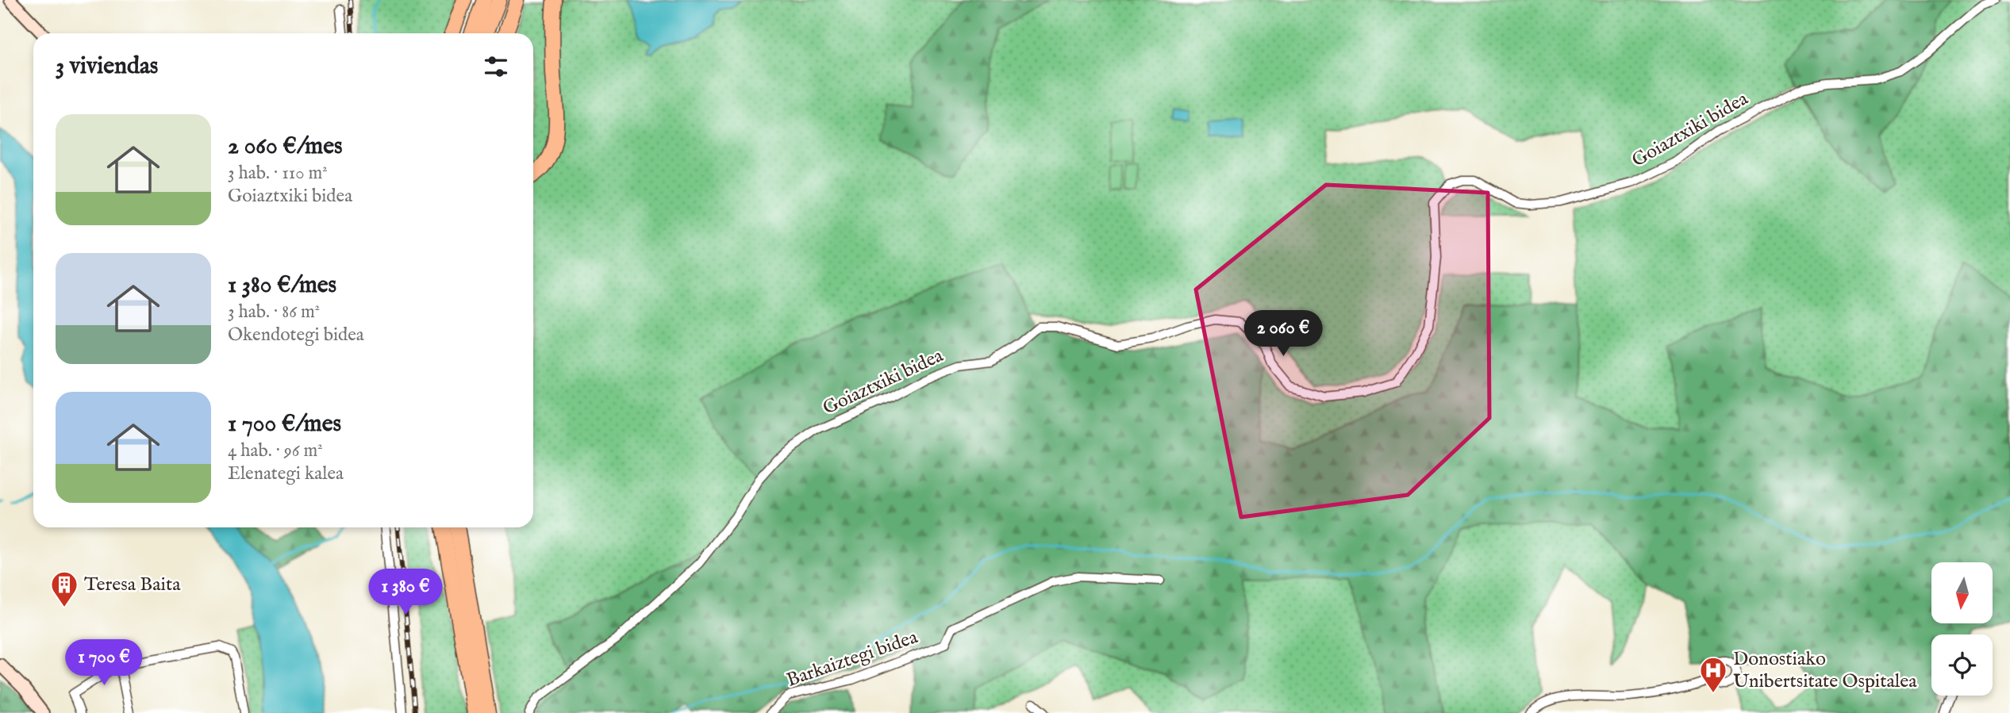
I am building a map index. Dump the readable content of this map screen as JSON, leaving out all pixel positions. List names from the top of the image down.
{
  "streets": {
    "street": ["Goiaztxiki bidea", "Barkaiztegi bidea"]
  },
  "places": {
    "building": ["Teresa Baita"],
    "hospital": ["Donostiako Unibertsitate Ospitalea"]
  },
  "north": "bottom",
  "page": {
    "heading": "3 viviendas",
    "list": [
      {
        "name": "2 060 €/mes",
        "note": "3 hab. · 110 m² · Goiaztxiki bidea"
      },
      {
        "name": "1 380 €/mes",
        "note": "3 hab. · 86 m² · Okendotegi bidea"
      },
      {
        "name": "1 700 €/mes",
        "note": "4 hab. · 96 m² · Elenategi kalea"
      }
    ],
    "price": ["2 060 €", "1 380 €", "1 700 €"]
  }
}
